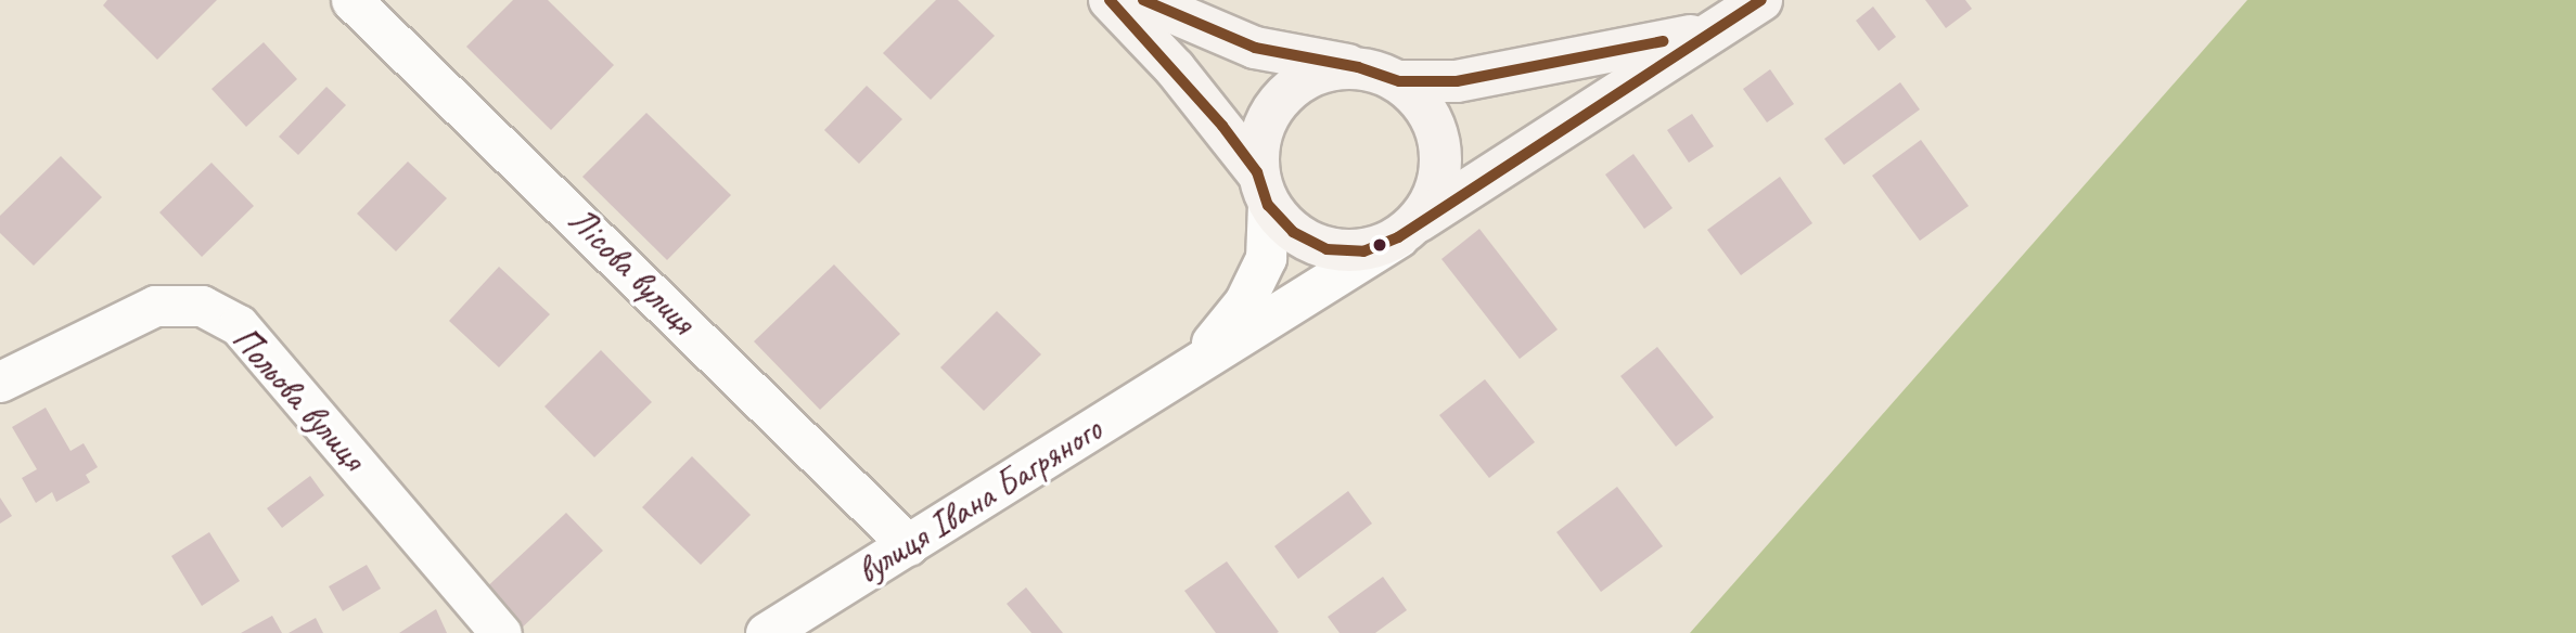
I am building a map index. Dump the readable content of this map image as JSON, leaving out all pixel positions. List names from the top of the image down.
{
  "streets": {
    "main road": ["вулиця Івана Багряного"],
    "street": ["Лісова вулиця", "Польова вулиця"]
  },
  "crossings": [
    ["Лісова вулиця", "вулиця Івана Багряного"]
  ]
}
